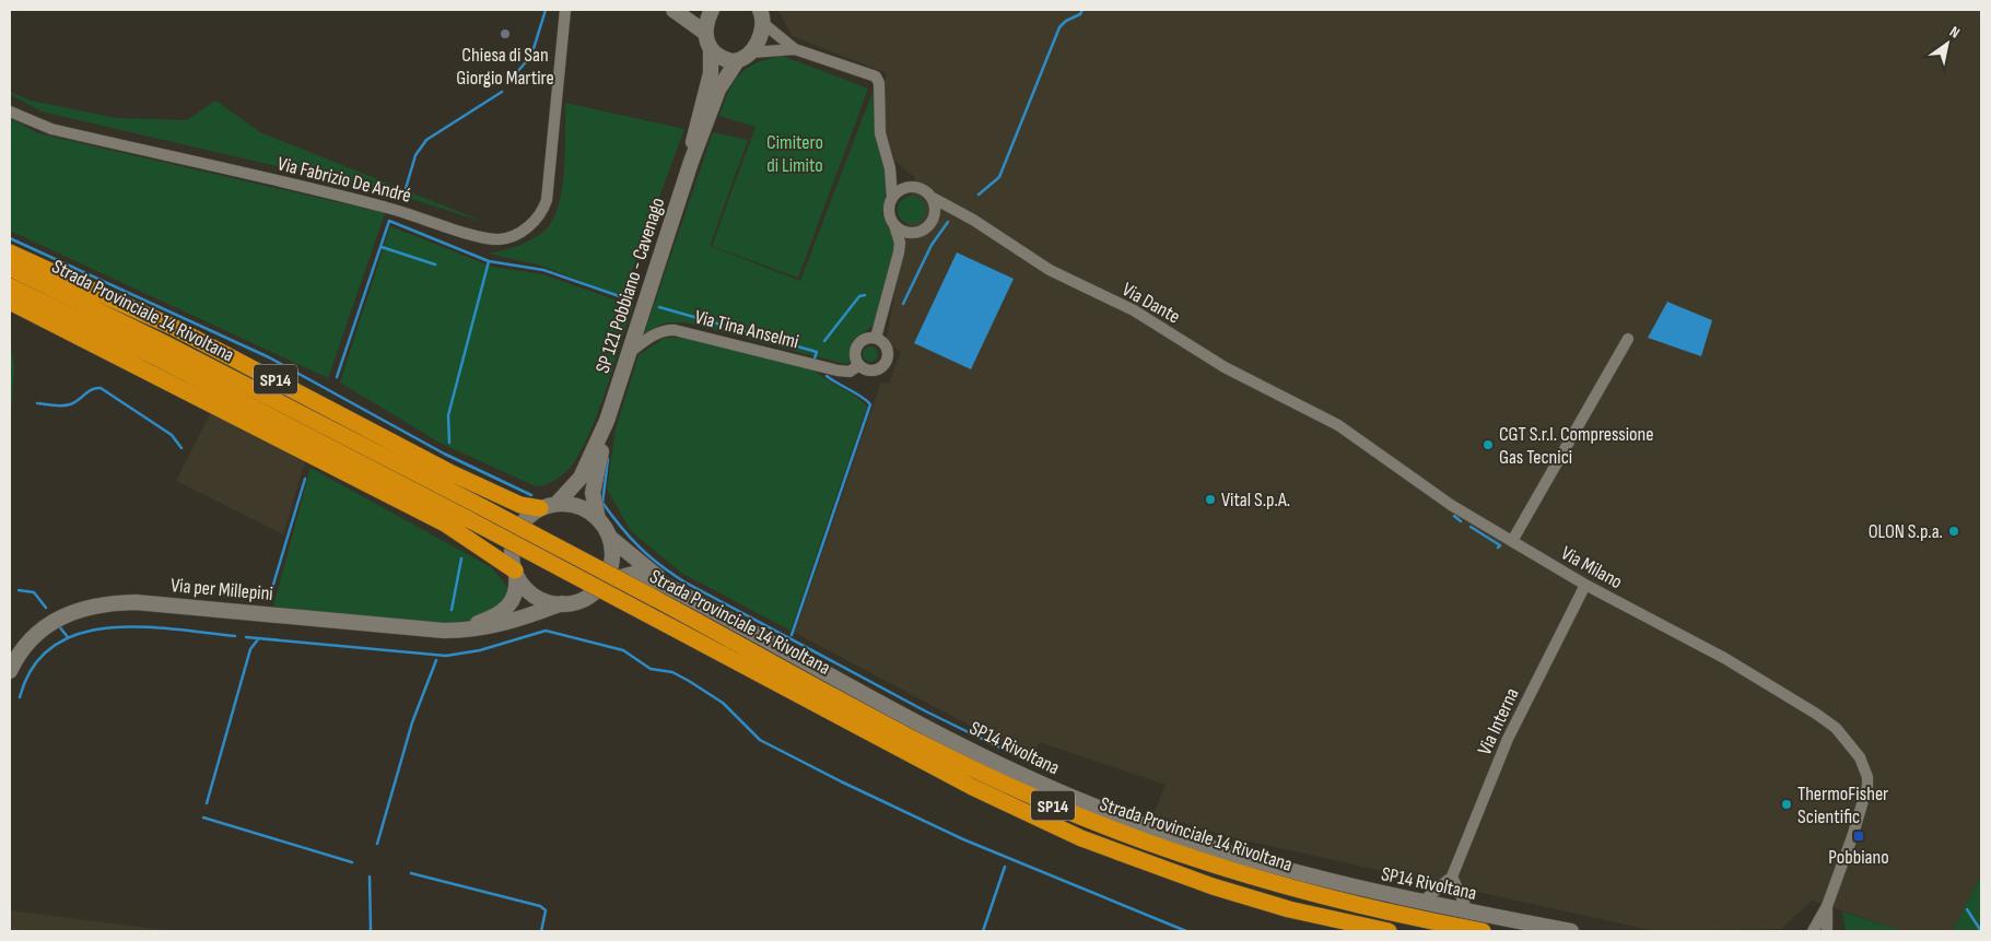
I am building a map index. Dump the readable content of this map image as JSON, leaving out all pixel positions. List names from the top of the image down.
{
  "streets": {
    "highway": ["Strada Provinciale 14 Rivoltana", "SP14"],
    "street": [
      "Via Fabrizio De André",
      "SP 121 Pobbiano - Cavenago",
      "Via Dante",
      "Via Tina Anselmi",
      "Via Milano",
      "Via per Millepini",
      "Via Interna",
      "SP14 Rivoltana"
    ]
  },
  "crossings": [
    ["SP 121 Pobbiano - Cavenago", "Via Tina Anselmi"],
    ["SP 121 Pobbiano - Cavenago", "SP14"],
    ["SP 121 Pobbiano - Cavenago", "Via per Millepini"],
    ["SP 121 Pobbiano - Cavenago", "SP14 Rivoltana"],
    ["Via Dante", "Via Milano"],
    ["SP14", "Via per Millepini"],
    ["SP14", "SP14 Rivoltana"],
    ["Via Milano", "Via Interna"],
    ["Via per Millepini", "SP14 Rivoltana"],
    ["Via Interna", "SP14 Rivoltana"]
  ],
  "parks": ["Cimitero di Limito"],
  "places": {
    "other": [
      "Chiesa di San Giorgio Martire",
      "CGT S.r.l. Compressione Gas Tecnici",
      "Vital S.p.A.",
      "OLON S.p.a.",
      "ThermoFisher Scientific"
    ],
    "transit": ["Pobbiano"]
  },
  "north": "top right"
}
